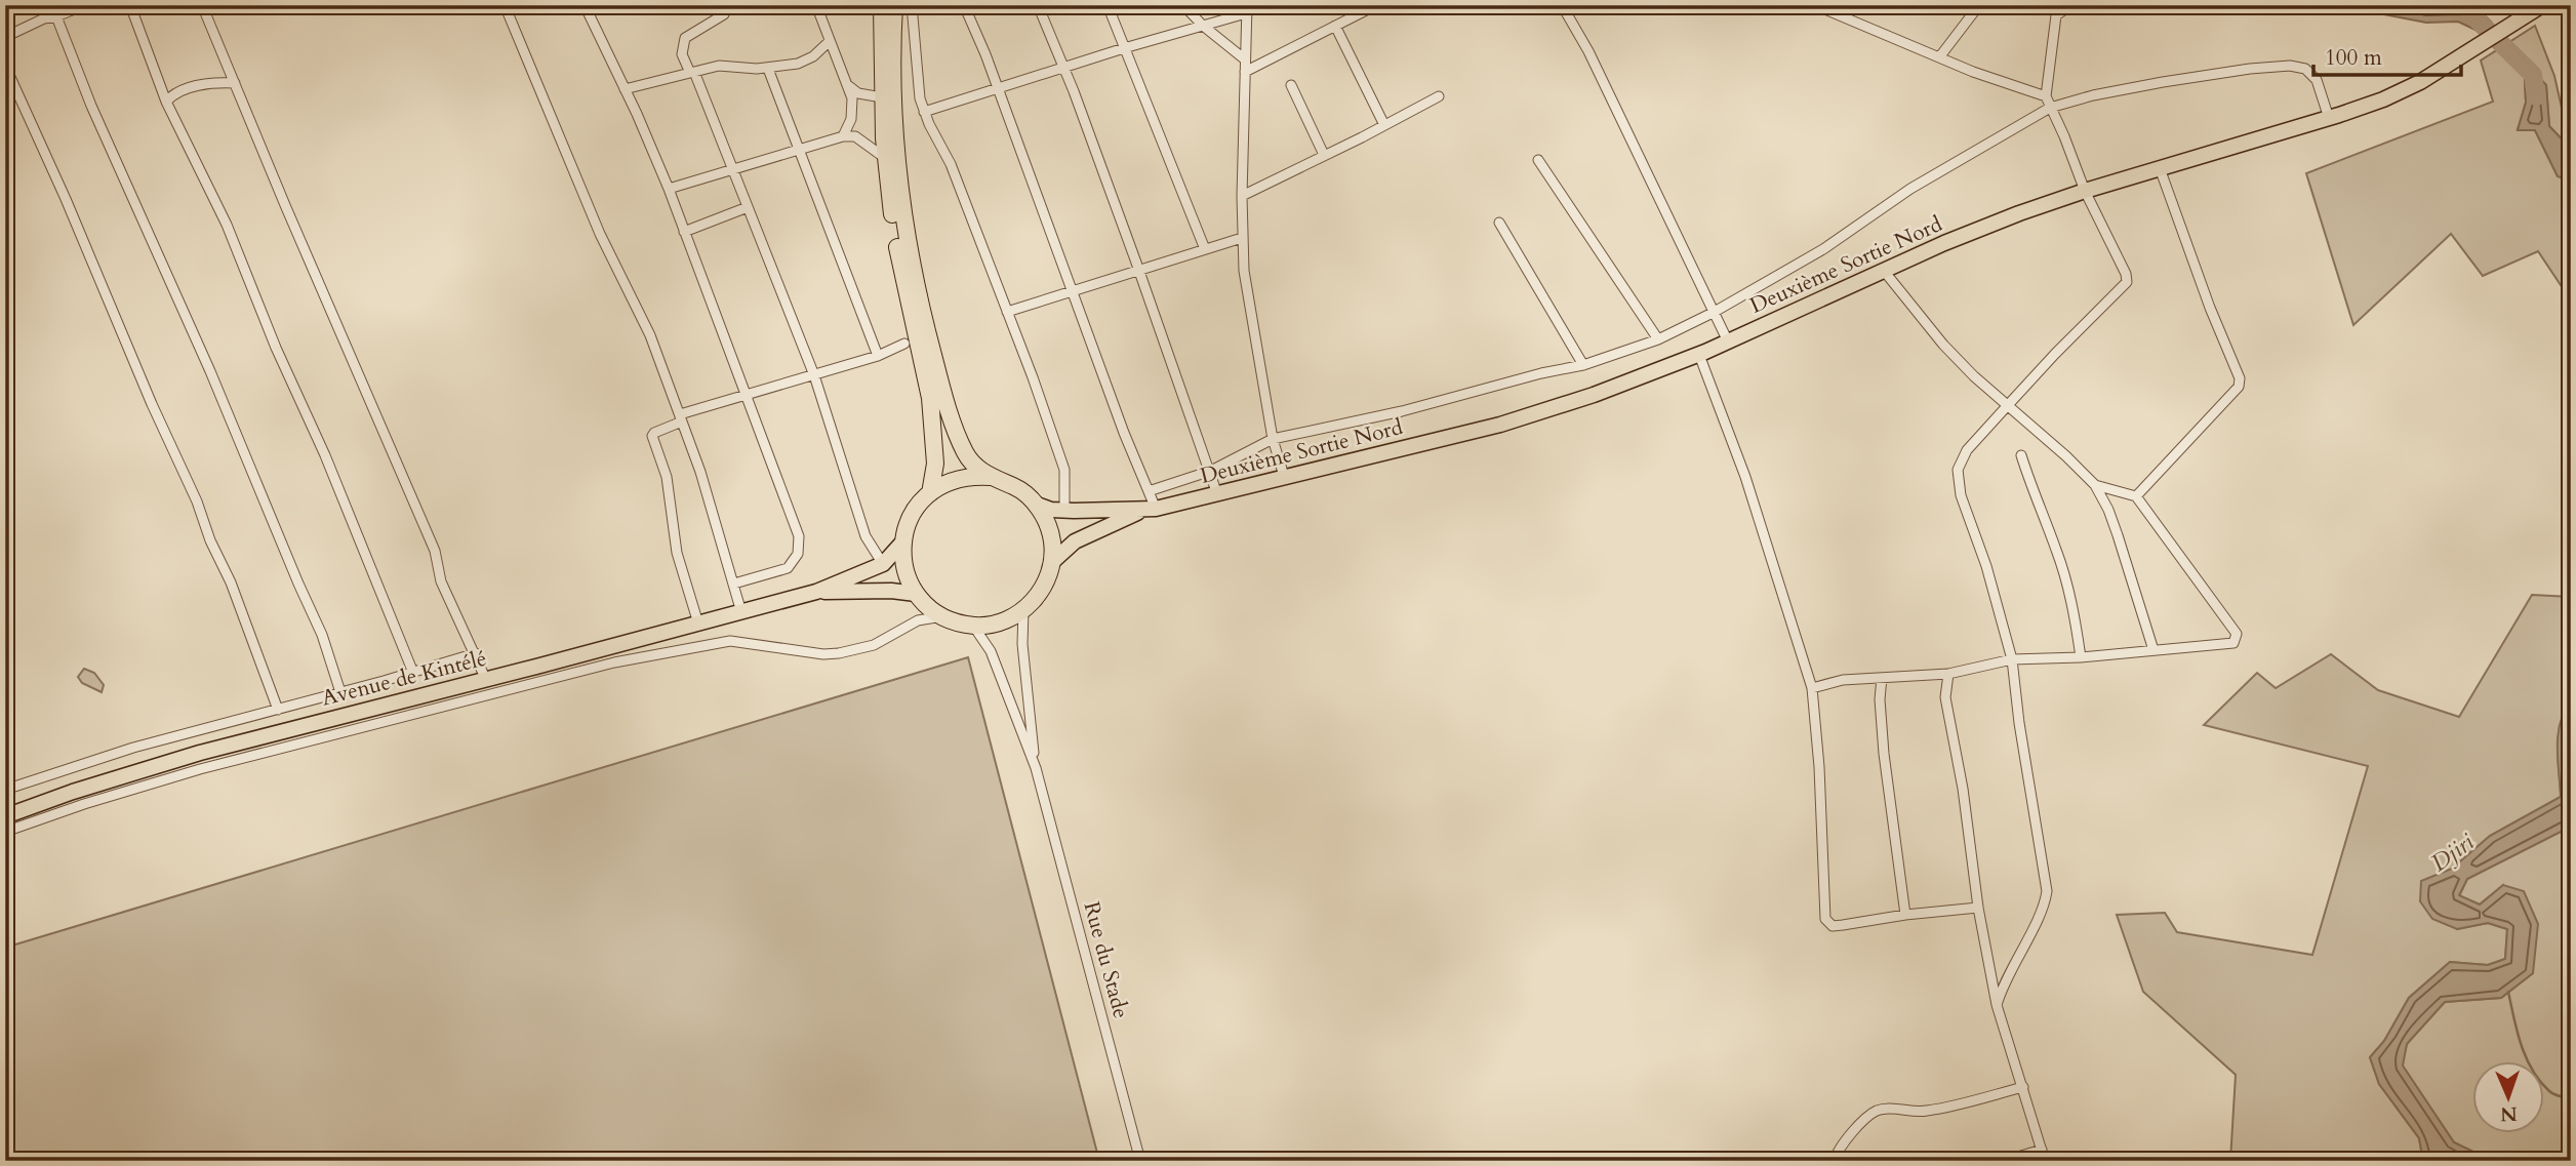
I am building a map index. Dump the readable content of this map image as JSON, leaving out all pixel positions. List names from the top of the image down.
{
  "streets": {
    "main road": ["Deuxième Sortie Nord", "Avenue de Kintélé"],
    "street": ["Rue du Stade"]
  },
  "crossings": [
    ["Deuxième Sortie Nord", "Avenue de Kintélé"],
    ["Deuxième Sortie Nord", "Rue du Stade"],
    ["Avenue de Kintélé", "Rue du Stade"]
  ],
  "water": ["Djiri"],
  "scale_bar": "100 m",
  "north": "bottom"
}
